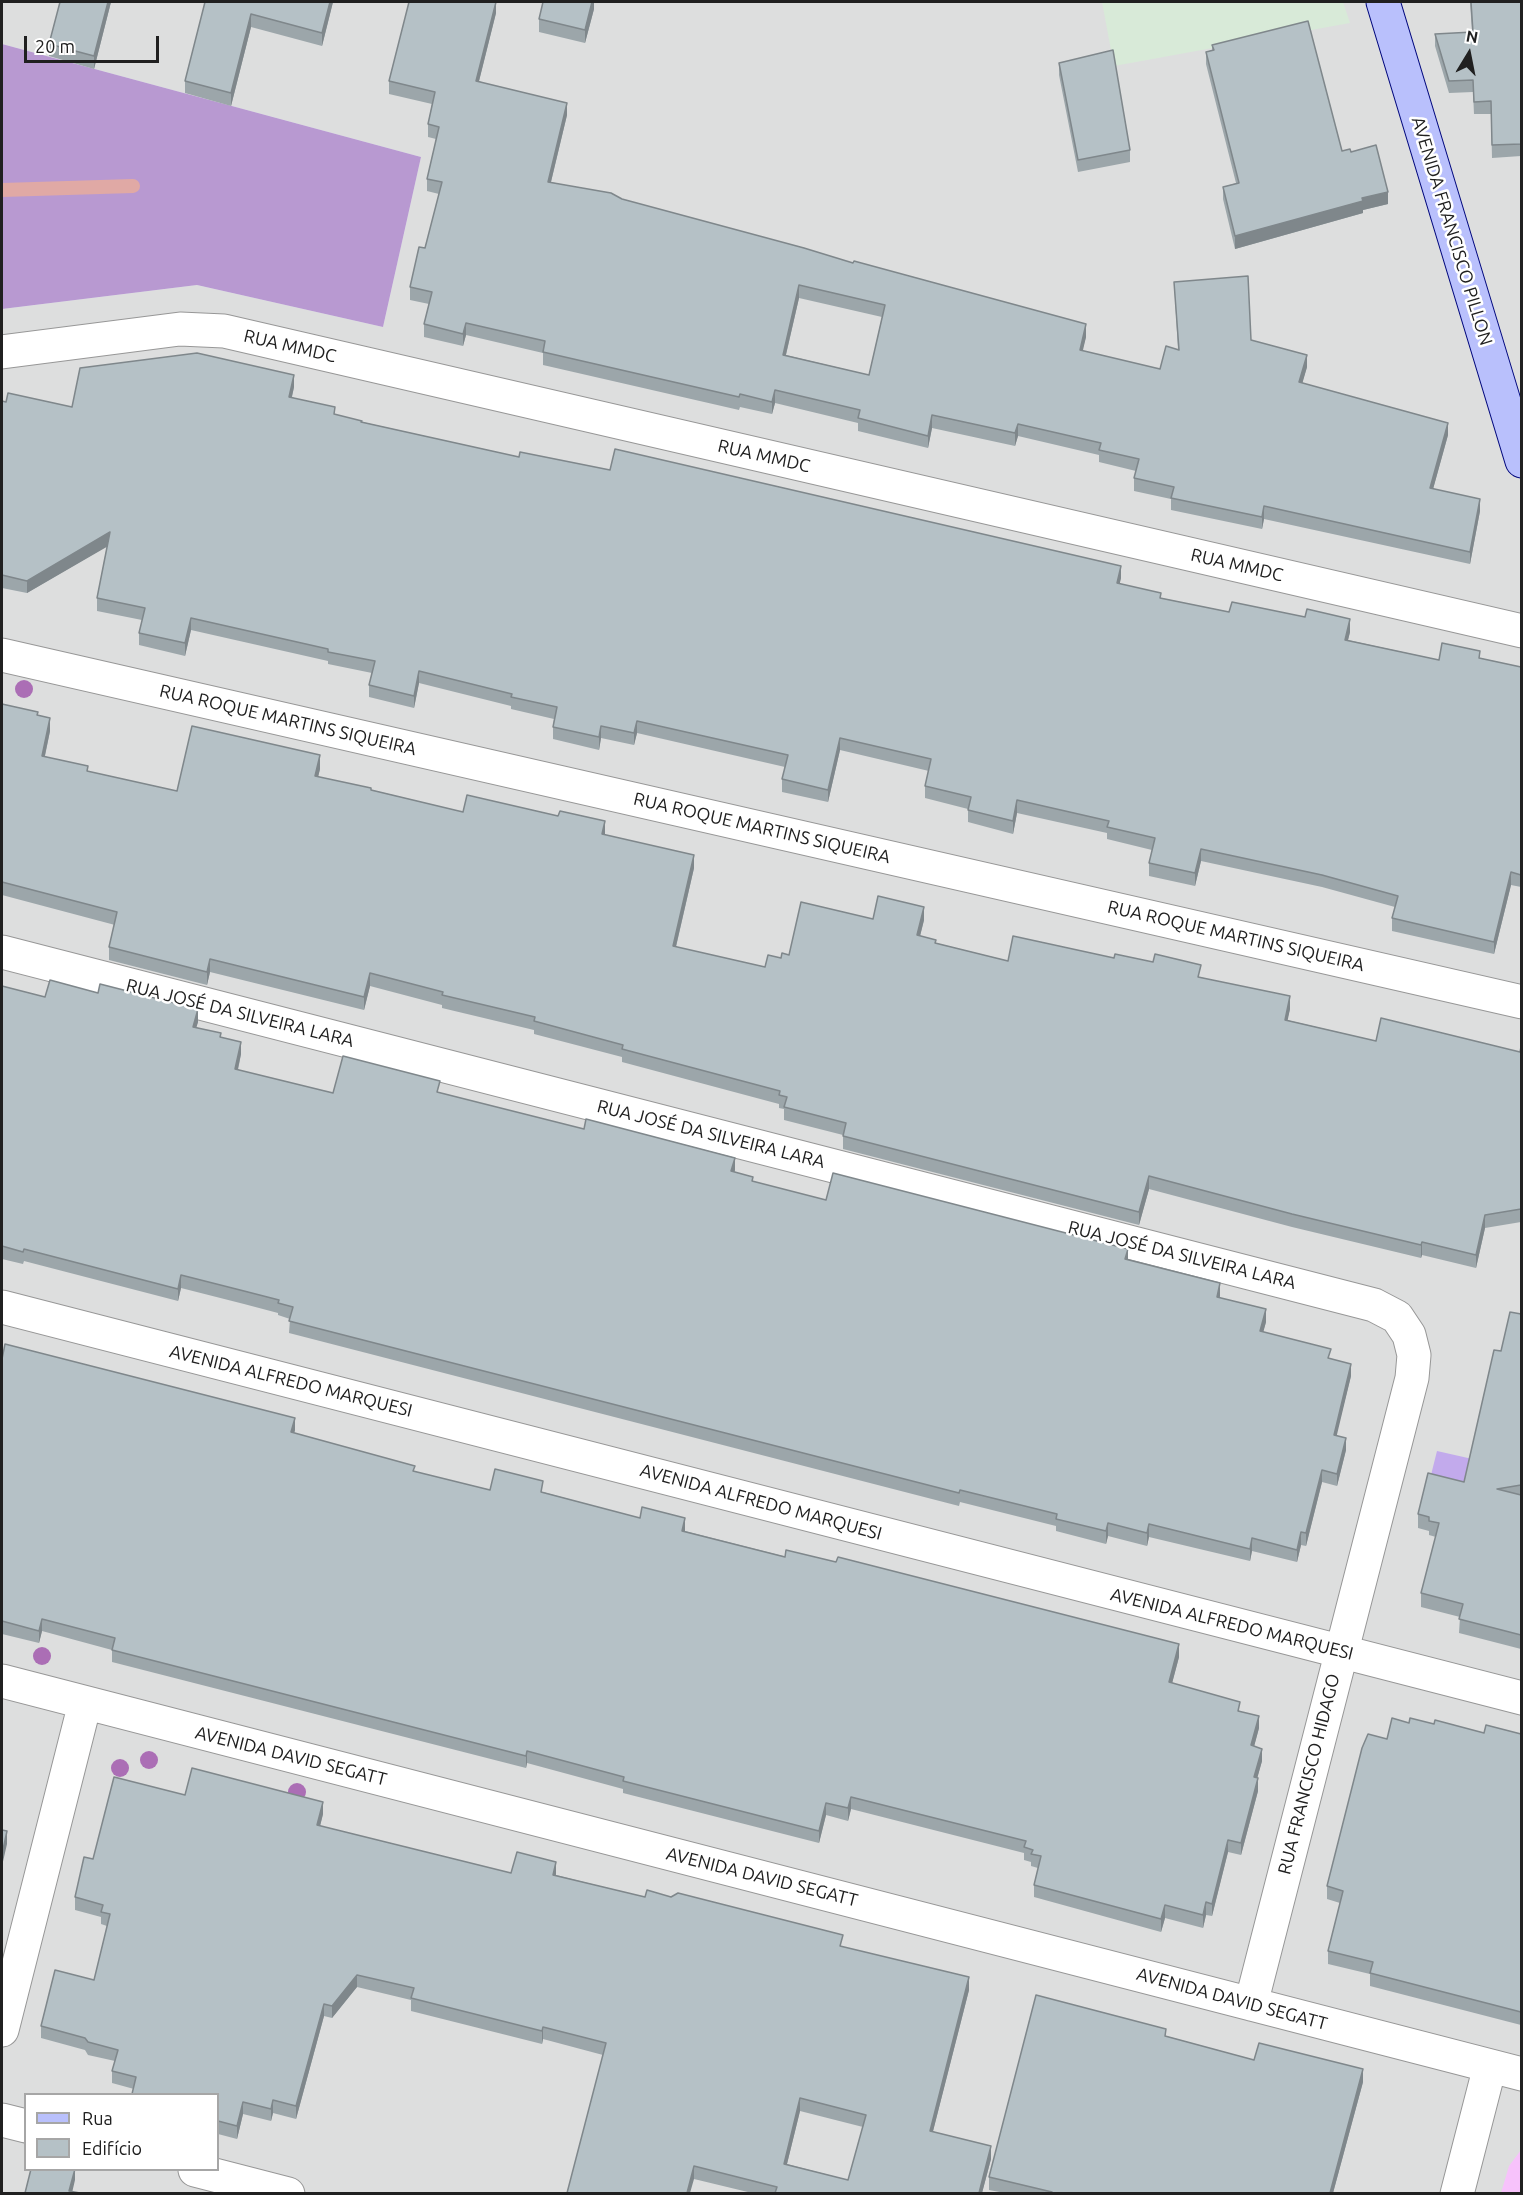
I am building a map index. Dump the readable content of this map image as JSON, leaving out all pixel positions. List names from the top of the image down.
{
  "streets": {
    "main road": ["AVENIDA FRANCISCO PILLON"],
    "street": [
      "RUA MMDC",
      "RUA ROQUE MARTINS SIQUEIRA",
      "RUA JOSÉ DA SILVEIRA LARA",
      "AVENIDA ALFREDO MARQUESI",
      "AVENIDA DAVID SEGATT",
      "RUA FRANCISCO HIDAGO"
    ]
  },
  "crossings": [
    ["RUA JOSÉ DA SILVEIRA LARA", "RUA FRANCISCO HIDAGO"],
    ["AVENIDA ALFREDO MARQUESI", "RUA FRANCISCO HIDAGO"],
    ["AVENIDA DAVID SEGATT", "RUA FRANCISCO HIDAGO"]
  ],
  "legend": ["Rua", "Edifício"],
  "scale_bar": "20 m",
  "north": "top"
}
